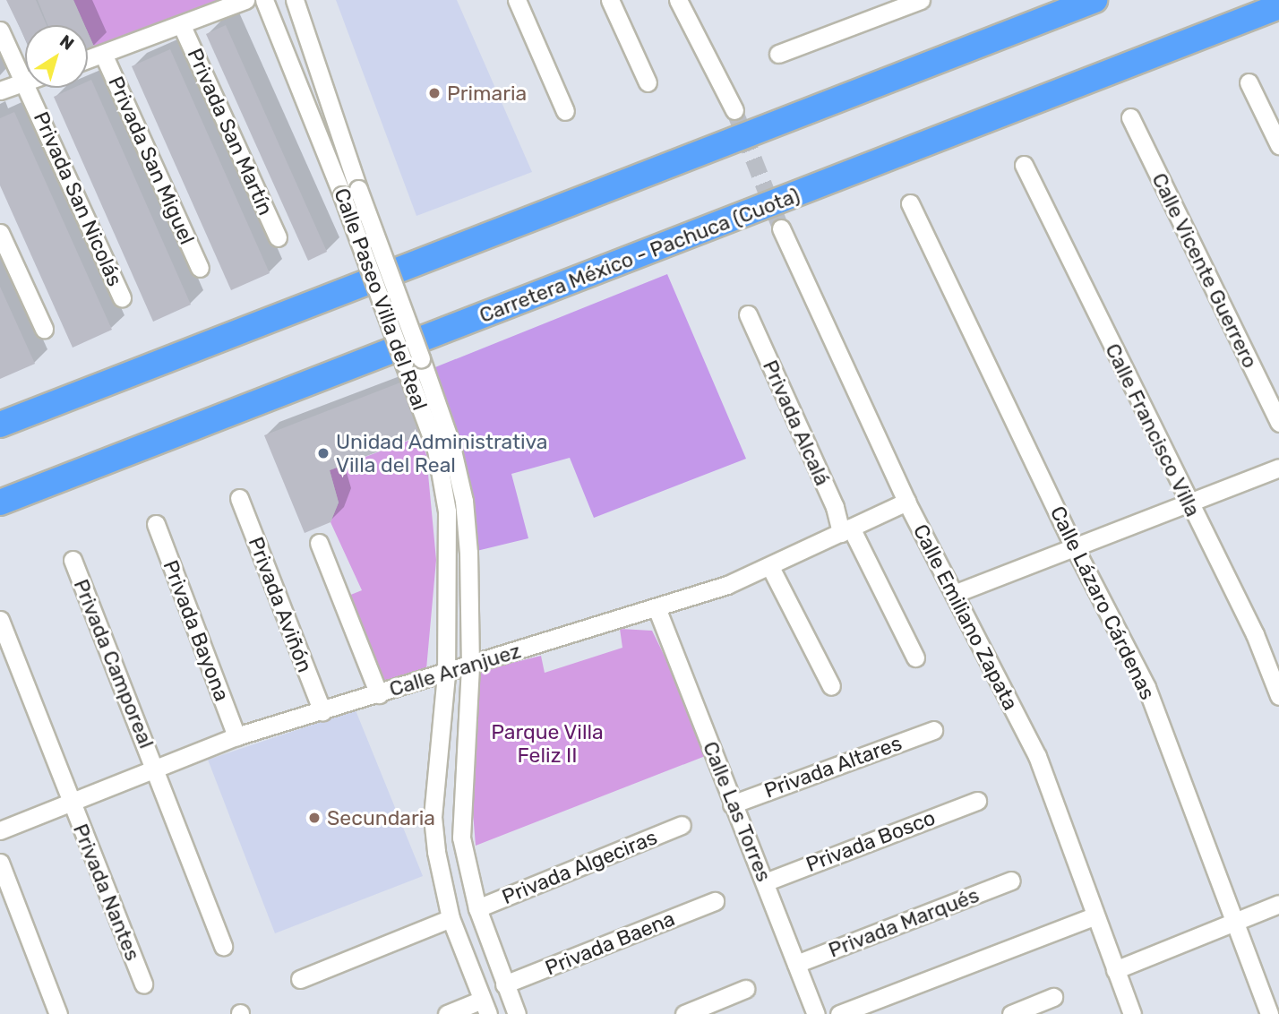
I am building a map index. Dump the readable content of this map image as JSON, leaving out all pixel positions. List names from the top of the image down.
{
  "streets": {
    "highway": ["Carretera México - Pachuca (Cuota)"],
    "street": [
      "Privada San Martín",
      "Privada San Miguel",
      "Privada San Nicolás",
      "Calle Vicente Guerrero",
      "Calle Paseo Villa del Real",
      "Privada Alcalá",
      "Calle Francisco Villa",
      "Calle Lázaro Cárdenas",
      "Privada Aviñón",
      "Calle Emiliano Zapata",
      "Privada Bayona",
      "Privada Camporeal",
      "Calle Aranjuez",
      "Privada Altares",
      "Calle Las Torres",
      "Privada Bosco",
      "Privada Algeciras",
      "Privada Nantes",
      "Privada Marqués",
      "Privada Baena"
    ]
  },
  "crossings": [
    ["Calle Paseo Villa del Real", "Calle Aranjuez"],
    ["Calle Paseo Villa del Real", "Privada Algeciras"],
    ["Calle Paseo Villa del Real", "Privada Baena"],
    ["Privada Alcalá", "Calle Aranjuez"],
    ["Privada Aviñón", "Calle Aranjuez"],
    ["Calle Emiliano Zapata", "Calle Aranjuez"],
    ["Privada Bayona", "Calle Aranjuez"],
    ["Privada Camporeal", "Calle Aranjuez"],
    ["Calle Aranjuez", "Calle Las Torres"],
    ["Calle Aranjuez", "Privada Nantes"],
    ["Privada Altares", "Calle Las Torres"],
    ["Calle Las Torres", "Privada Bosco"],
    ["Calle Las Torres", "Privada Marqués"]
  ],
  "parks": ["Parque Villa Feliz II"],
  "places": ["Primaria", "Unidad Administrativa Villa del Real", "Secundaria"],
  "north": "top right"
}
